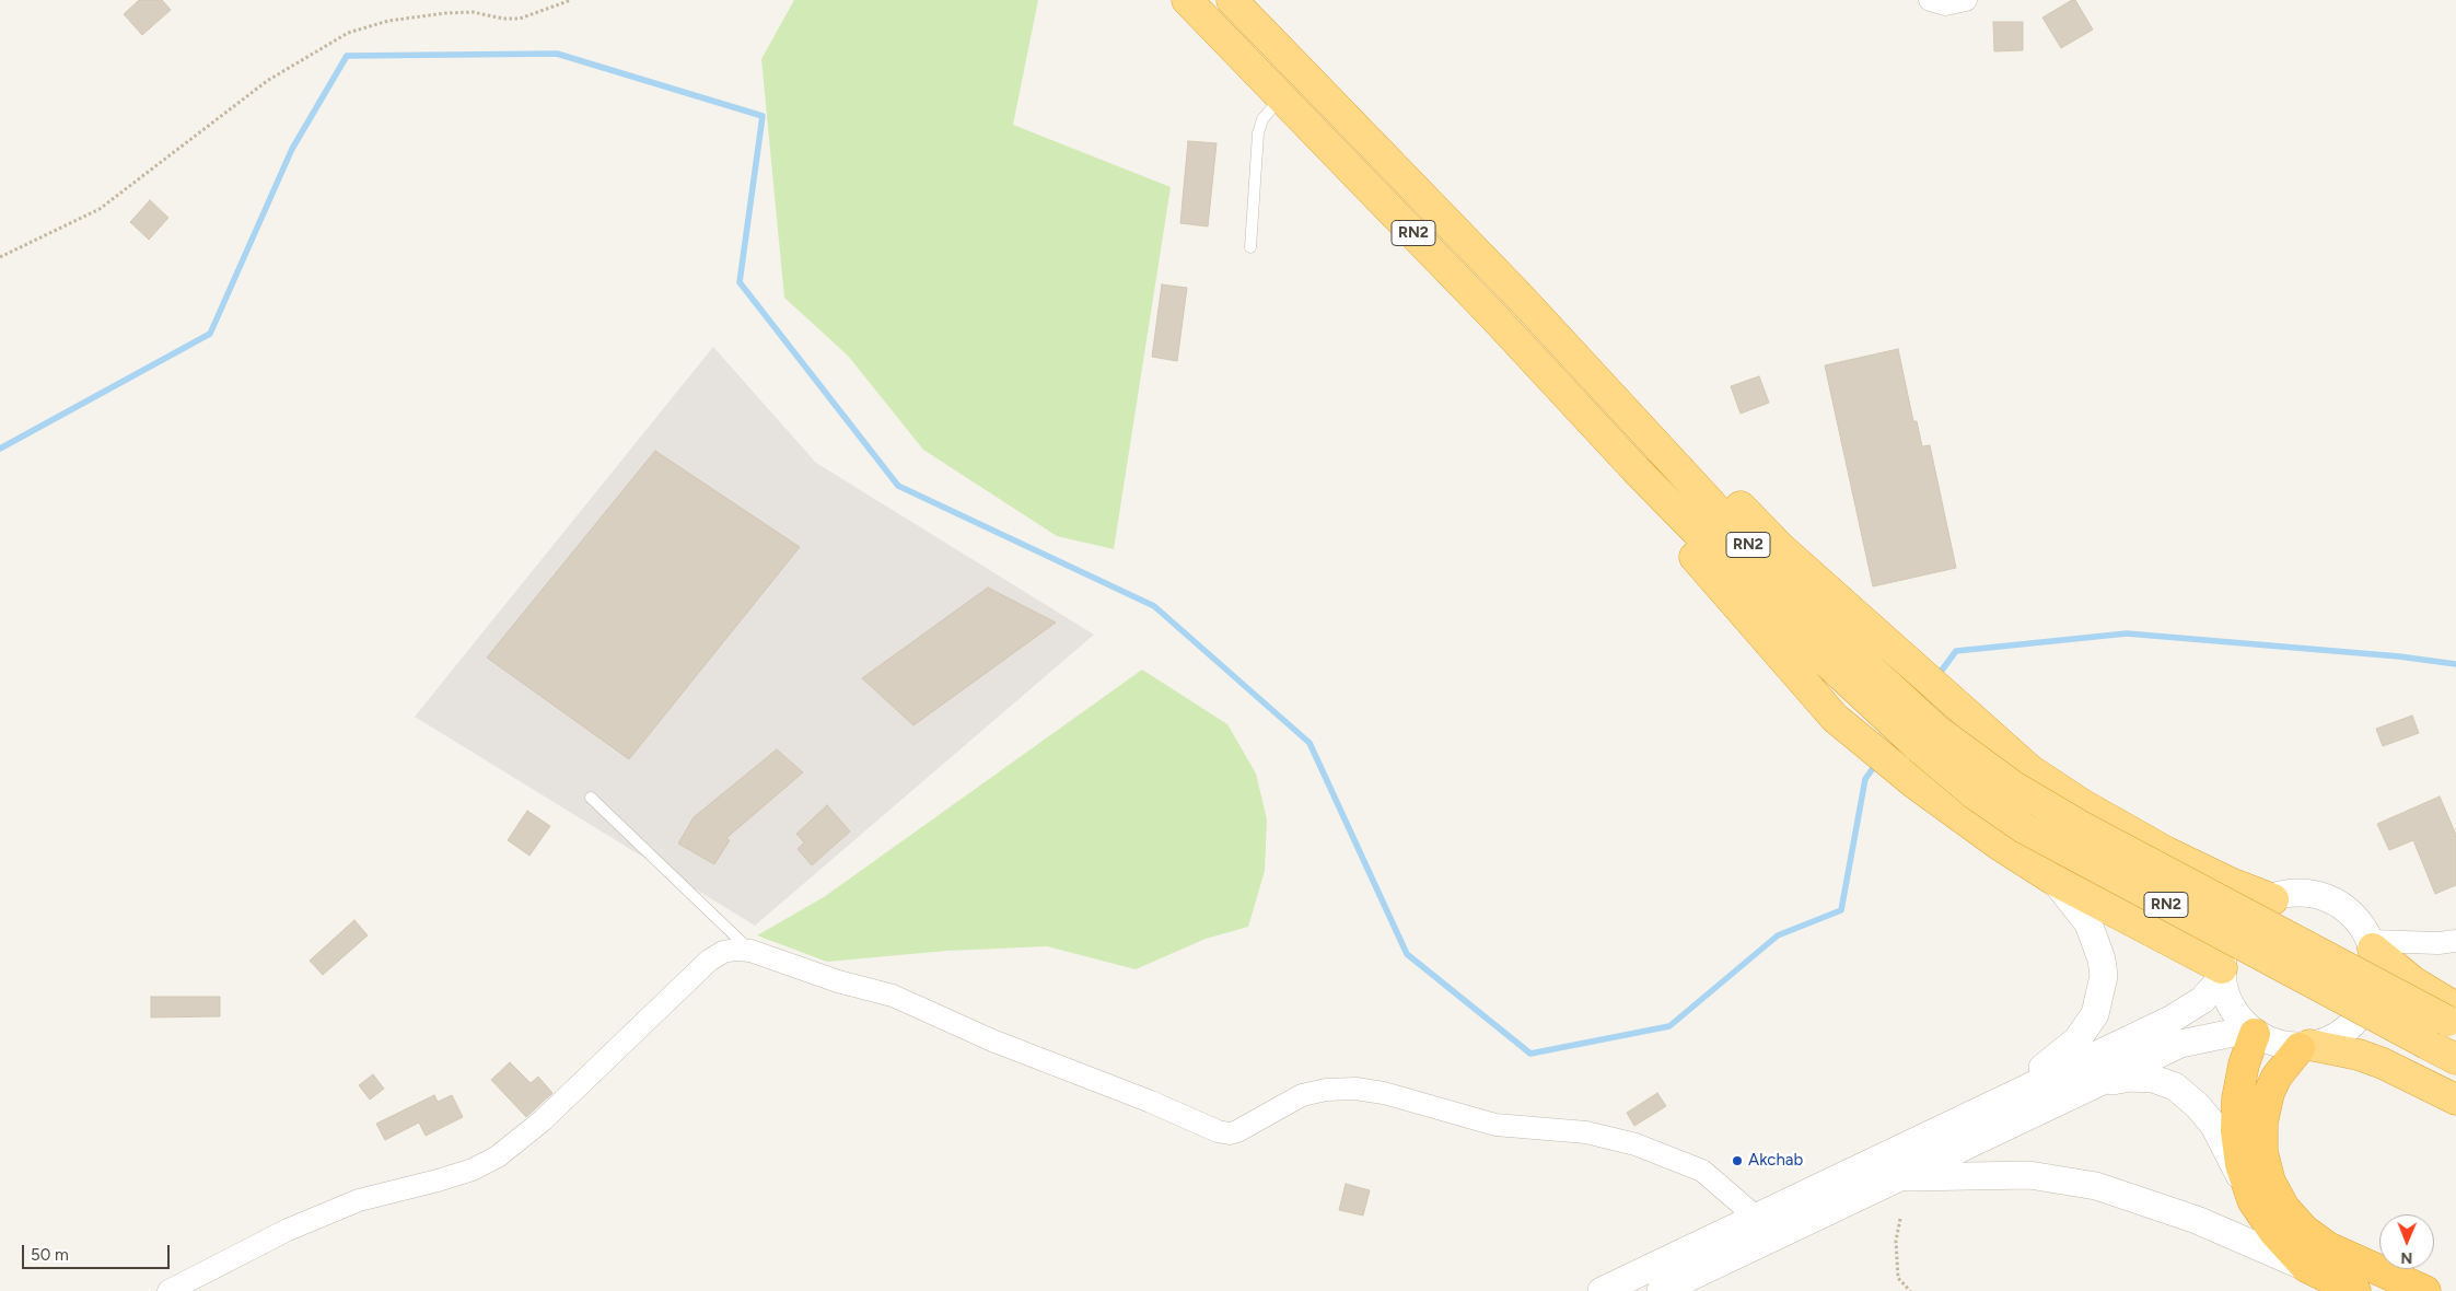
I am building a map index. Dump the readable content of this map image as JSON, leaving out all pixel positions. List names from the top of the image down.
{
  "streets": {
    "highway": ["RN2"]
  },
  "places": ["Akchab"],
  "scale_bar": "50 m",
  "north": "bottom"
}
